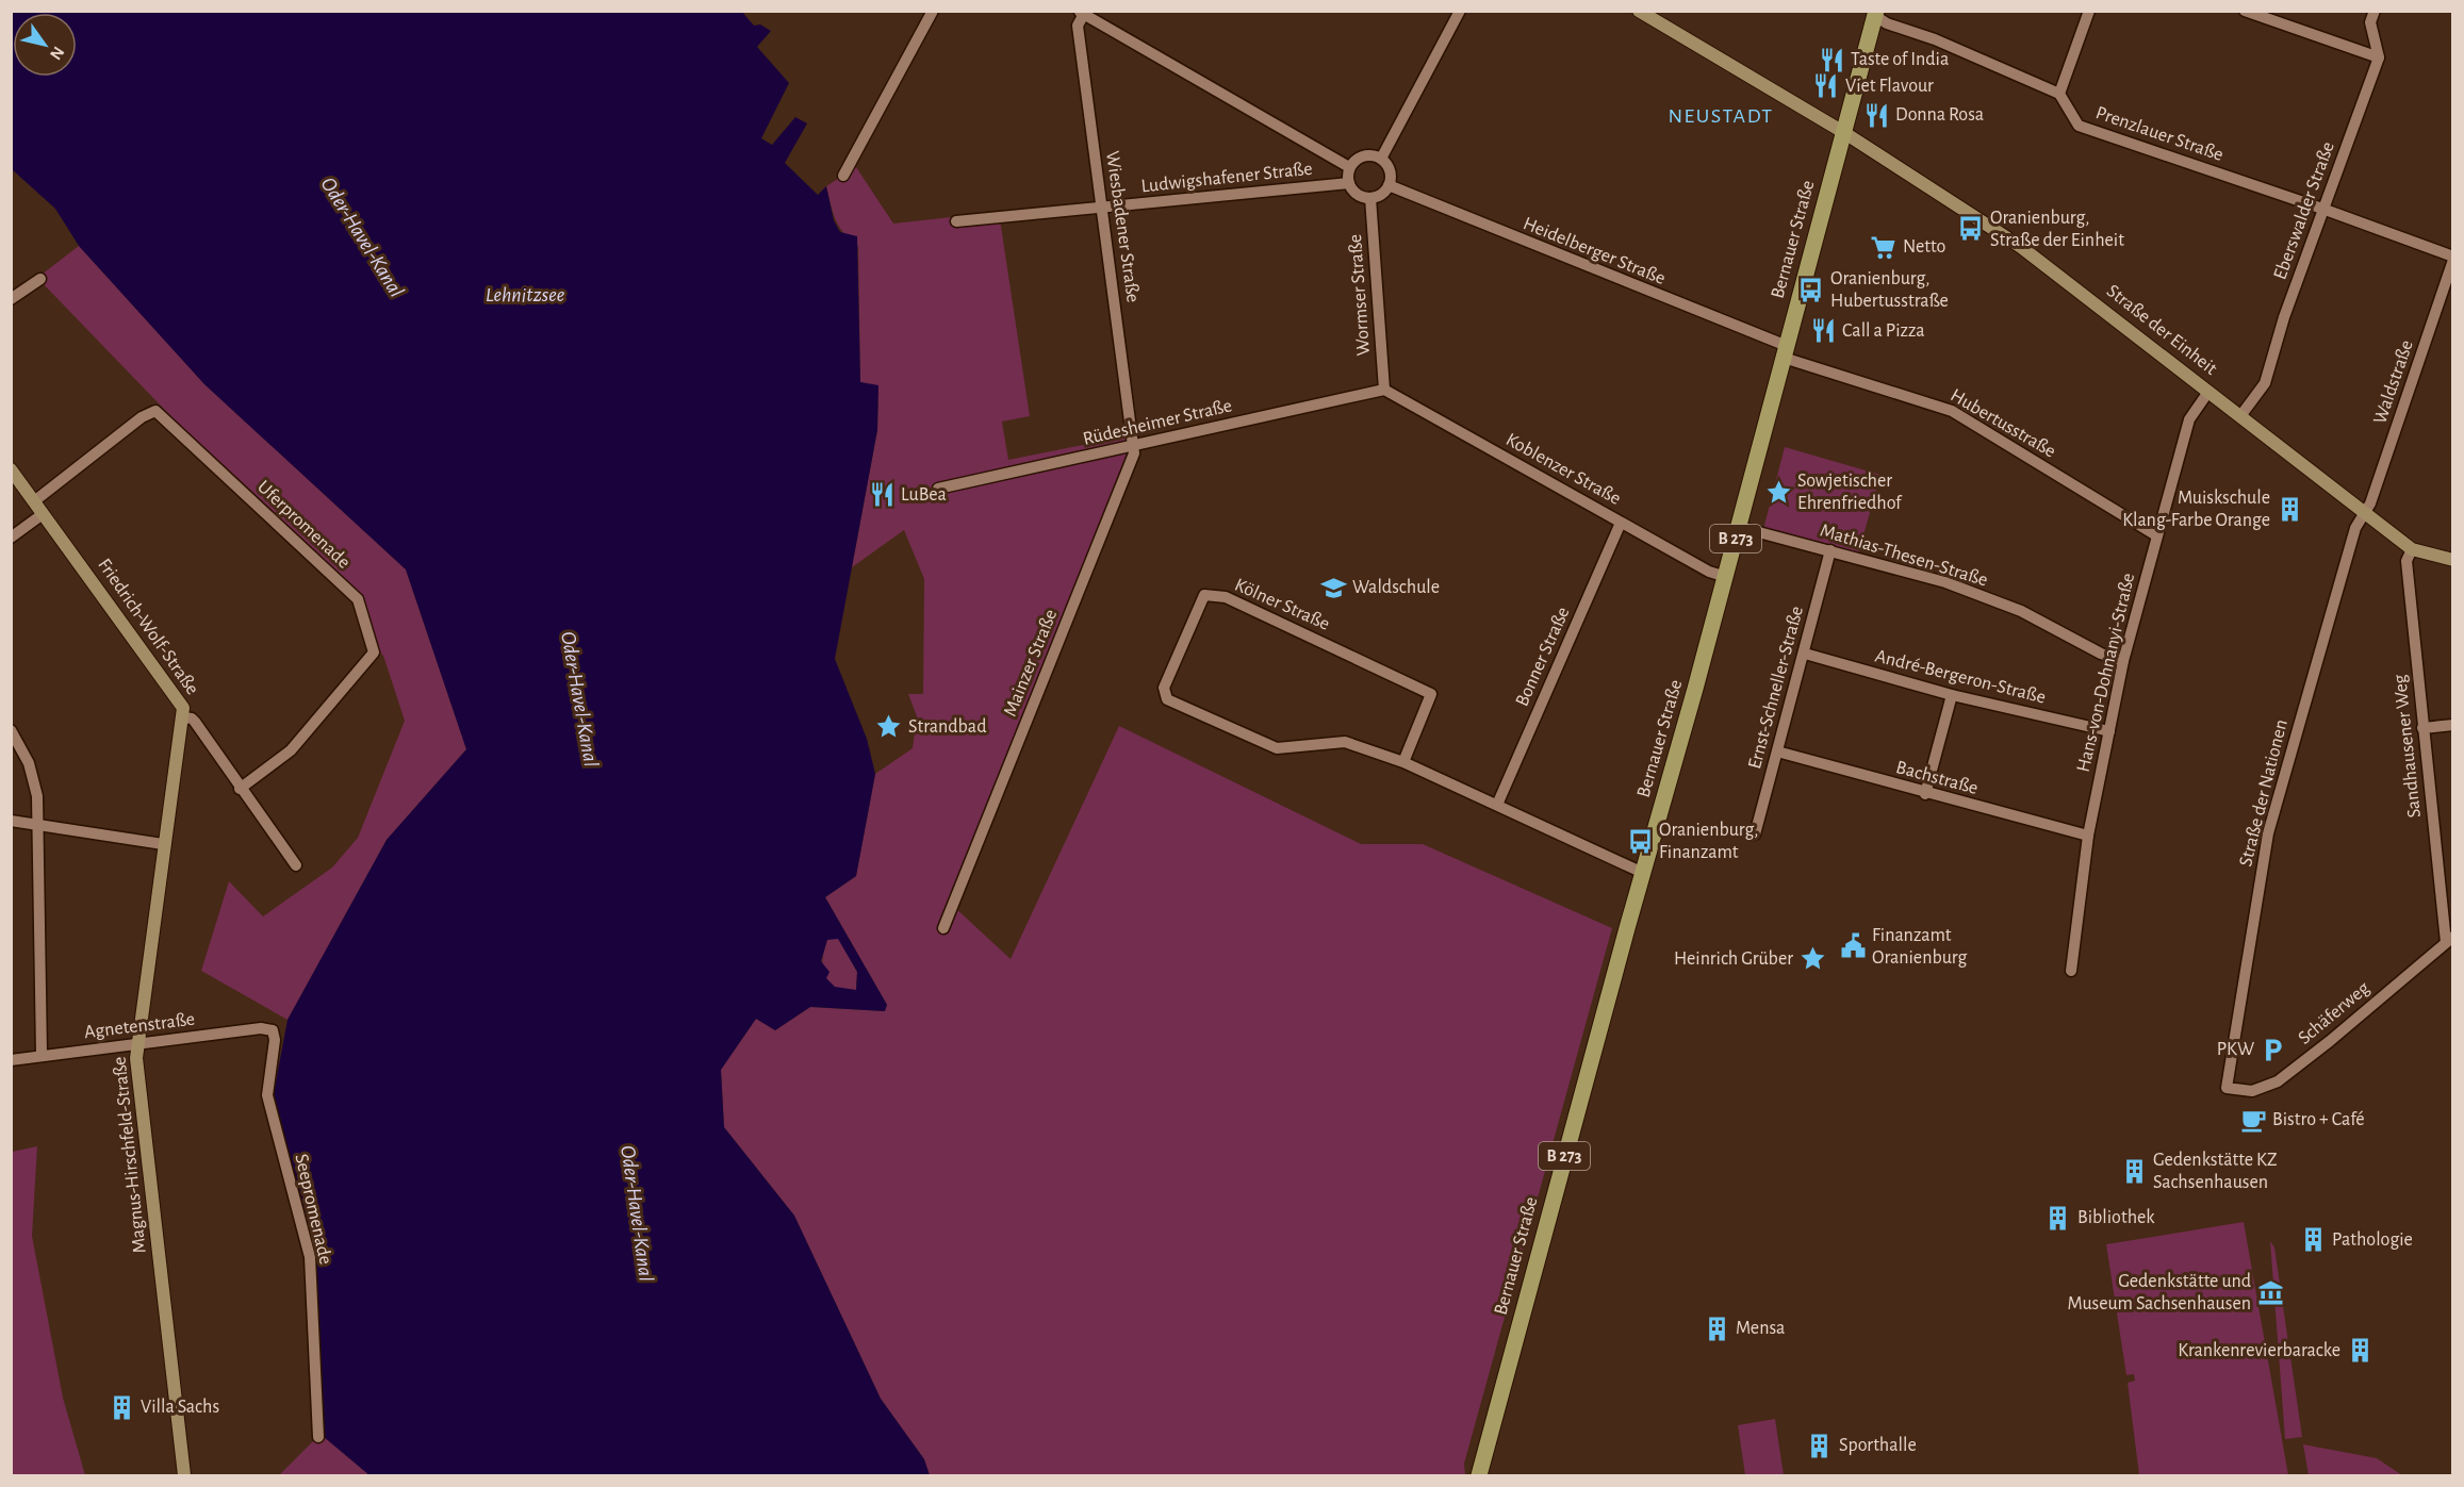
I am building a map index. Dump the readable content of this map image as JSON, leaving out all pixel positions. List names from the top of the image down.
{
  "streets": {
    "main road": ["Bernauer Straße", "B 273"],
    "street": [
      "Prenzlauer Straße",
      "Ludwigshafener Straße",
      "Eberswalder Straße",
      "Wiesbadener Straße",
      "Heidelberger Straße",
      "Wormser Straße",
      "Straße der Einheit",
      "Waldstraße",
      "Rüdesheimer Straße",
      "Hubertusstraße",
      "Koblenzer Straße",
      "Uferpromenade",
      "Mathias-Thesen-Straße",
      "Kölner Straße",
      "Friedrich-Wolf-Straße",
      "Bonner Straße",
      "Mainzer Straße",
      "Hans-von-Dohnanyi-Straße",
      "André-Bergeron-Straße",
      "Ernst-Schneller-Straße",
      "Sandhausener Weg",
      "Bachstraße",
      "Straße der Nationen",
      "Schäferweg",
      "Agnetenstraße",
      "Magnus-Hirschfeld-Straße",
      "Seepromenade"
    ]
  },
  "crossings": [
    ["Prenzlauer Straße", "Eberswalder Straße"],
    ["Prenzlauer Straße", "Waldstraße"],
    ["Ludwigshafener Straße", "Wiesbadener Straße"],
    ["Ludwigshafener Straße", "Heidelberger Straße"],
    ["Ludwigshafener Straße", "Wormser Straße"],
    ["Eberswalder Straße", "Straße der Einheit"],
    ["Wiesbadener Straße", "Rüdesheimer Straße"],
    ["Wiesbadener Straße", "Mainzer Straße"],
    ["Bernauer Straße", "Heidelberger Straße"],
    ["Bernauer Straße", "Straße der Einheit"],
    ["Bernauer Straße", "Hubertusstraße"],
    ["Bernauer Straße", "Koblenzer Straße"],
    ["Bernauer Straße", "Mathias-Thesen-Straße"],
    ["Bernauer Straße", "Kölner Straße"],
    ["Heidelberger Straße", "Wormser Straße"],
    ["Heidelberger Straße", "Hubertusstraße"],
    ["Wormser Straße", "Rüdesheimer Straße"],
    ["Wormser Straße", "Koblenzer Straße"],
    ["Straße der Einheit", "Waldstraße"],
    ["Straße der Einheit", "Hans-von-Dohnanyi-Straße"],
    ["Straße der Einheit", "Sandhausener Weg"],
    ["Straße der Einheit", "Straße der Nationen"],
    ["Waldstraße", "Straße der Nationen"],
    ["Rüdesheimer Straße", "Koblenzer Straße"],
    ["Rüdesheimer Straße", "Mainzer Straße"],
    ["Hubertusstraße", "Hans-von-Dohnanyi-Straße"],
    ["Koblenzer Straße", "Bonner Straße"],
    ["Uferpromenade", "Friedrich-Wolf-Straße"],
    ["Mathias-Thesen-Straße", "Hans-von-Dohnanyi-Straße"],
    ["Mathias-Thesen-Straße", "Ernst-Schneller-Straße"],
    ["Kölner Straße", "Bonner Straße"],
    ["Friedrich-Wolf-Straße", "Magnus-Hirschfeld-Straße"],
    ["Hans-von-Dohnanyi-Straße", "André-Bergeron-Straße"],
    ["Hans-von-Dohnanyi-Straße", "Bachstraße"],
    ["André-Bergeron-Straße", "Ernst-Schneller-Straße"],
    ["Ernst-Schneller-Straße", "Bachstraße"],
    ["Sandhausener Weg", "Schäferweg"],
    ["Straße der Nationen", "Schäferweg"],
    ["Agnetenstraße", "Magnus-Hirschfeld-Straße"],
    ["Agnetenstraße", "Seepromenade"]
  ],
  "districts": ["NEUSTADT"],
  "water": ["Oder-Havel-Kanal", "Lehnitzsee"],
  "places": {
    "restaurant": [
      "Taste of India",
      "Viet Flavour",
      "Donna Rosa",
      "Call a Pizza",
      "LuBea"
    ],
    "bus stop": ["Oranienburg, Straße der Einheit", "Oranienburg, Hubertusstraße", "Oranienburg, Finanzamt"],
    "supermarket": ["Netto"],
    "place": ["Sowjetischer Ehrenfriedhof", "Strandbad", "Heinrich Grüber"],
    "building": [
      "Muiskschule Klang-Farbe Orange",
      "Gedenkstätte KZ Sachsenhausen",
      "Bibliothek",
      "Pathologie",
      "Mensa",
      "Krankenrevierbaracke",
      "Villa Sachs",
      "Sporthalle"
    ],
    "school or university": ["Waldschule"],
    "public building": ["Finanzamt Oranienburg"],
    "parking": ["PKW"],
    "cafe": ["Bistro + Café"],
    "museum": ["Gedenkstätte und Museum Sachsenhausen"]
  },
  "north": "bottom right"
}
